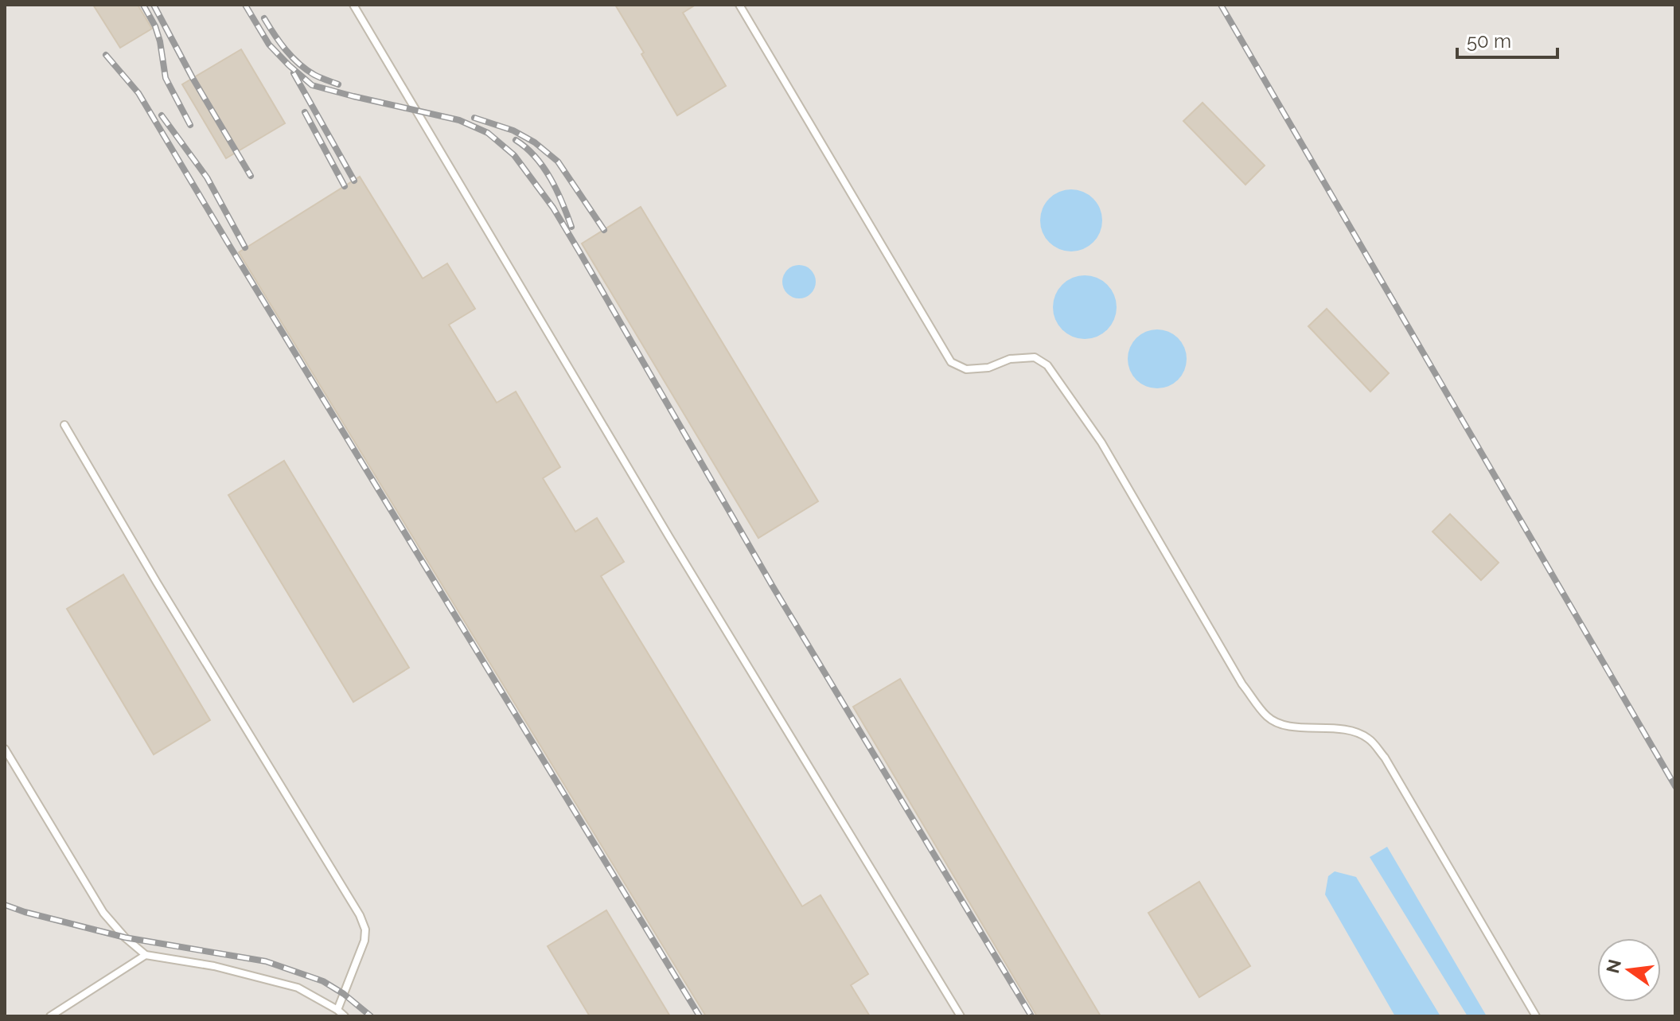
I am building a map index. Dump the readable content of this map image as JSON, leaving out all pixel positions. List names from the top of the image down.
{
  "scale_bar": "50 m",
  "north": "left"
}
